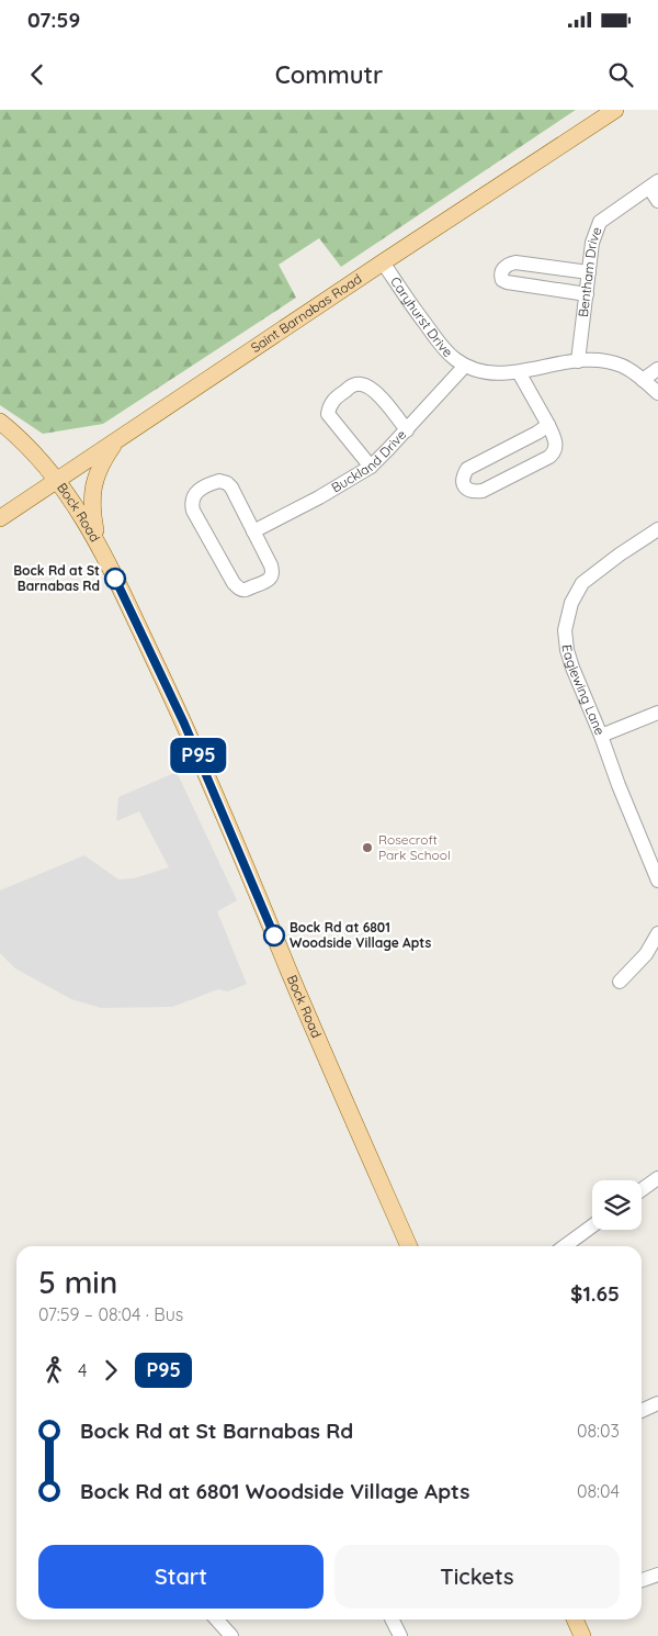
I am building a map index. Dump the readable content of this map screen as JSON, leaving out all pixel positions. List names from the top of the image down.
{
  "streets": {
    "main road": ["Saint Barnabas Road", "Bock Road"],
    "street": [
      "Bentham Drive",
      "Caryhurst Drive",
      "Buckland Drive",
      "Eaglewing Lane"
    ]
  },
  "crossings": [
    ["Saint Barnabas Road", "Caryhurst Drive"],
    ["Saint Barnabas Road", "Bock Road"],
    ["Caryhurst Drive", "Buckland Drive"]
  ],
  "places": ["Bock Rd at St Barnabas Rd", "Rosecroft Park School", "Bock Rd at 6801 Woodside Village Apts"],
  "lines": ["bus line P95"],
  "page": {
    "status": "07:59",
    "header": "Commutr",
    "on_map": "P95",
    "heading": ["5 min", "07:59 – 08:04 · Bus", "$1.65"],
    "legs": ["4", "P95"],
    "list": [
      {
        "name": "Bock Rd at St Barnabas Rd",
        "value": "08:03"
      },
      {
        "name": "Bock Rd at 6801 Woodside Village Apts",
        "value": "08:04"
      }
    ],
    "buttons": ["Start", "Tickets"]
  }
}
